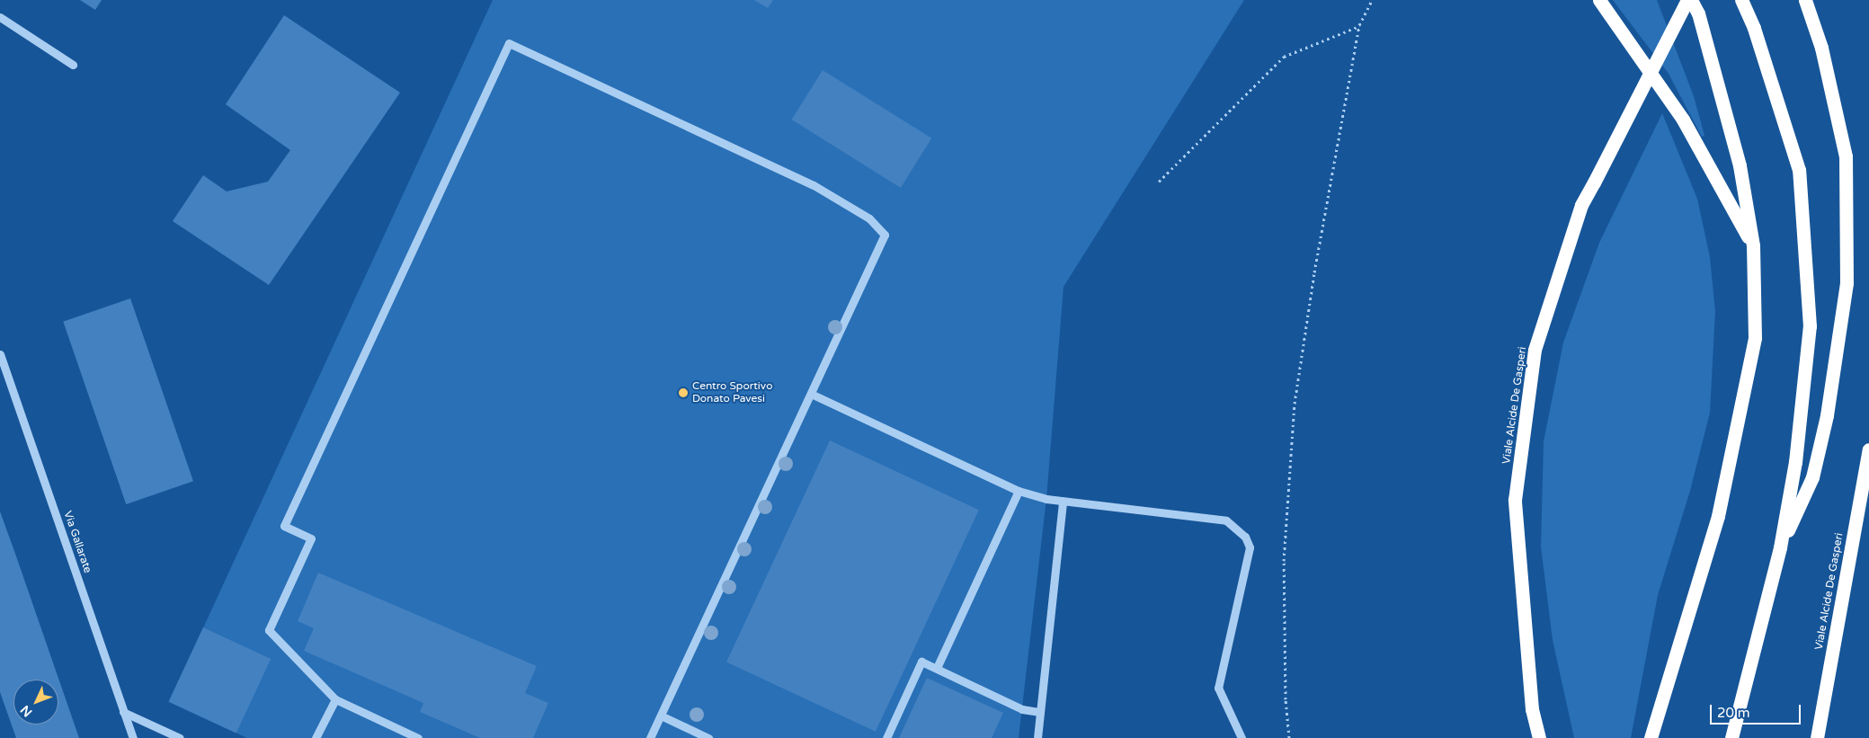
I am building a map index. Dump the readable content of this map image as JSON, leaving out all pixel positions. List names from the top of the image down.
{
  "streets": {
    "highway": ["Viale Alcide De Gasperi"],
    "street": ["Via Gallarate"]
  },
  "places": ["Centro Sportivo Donato Pavesi"],
  "scale_bar": "20 m",
  "north": "bottom left"
}
